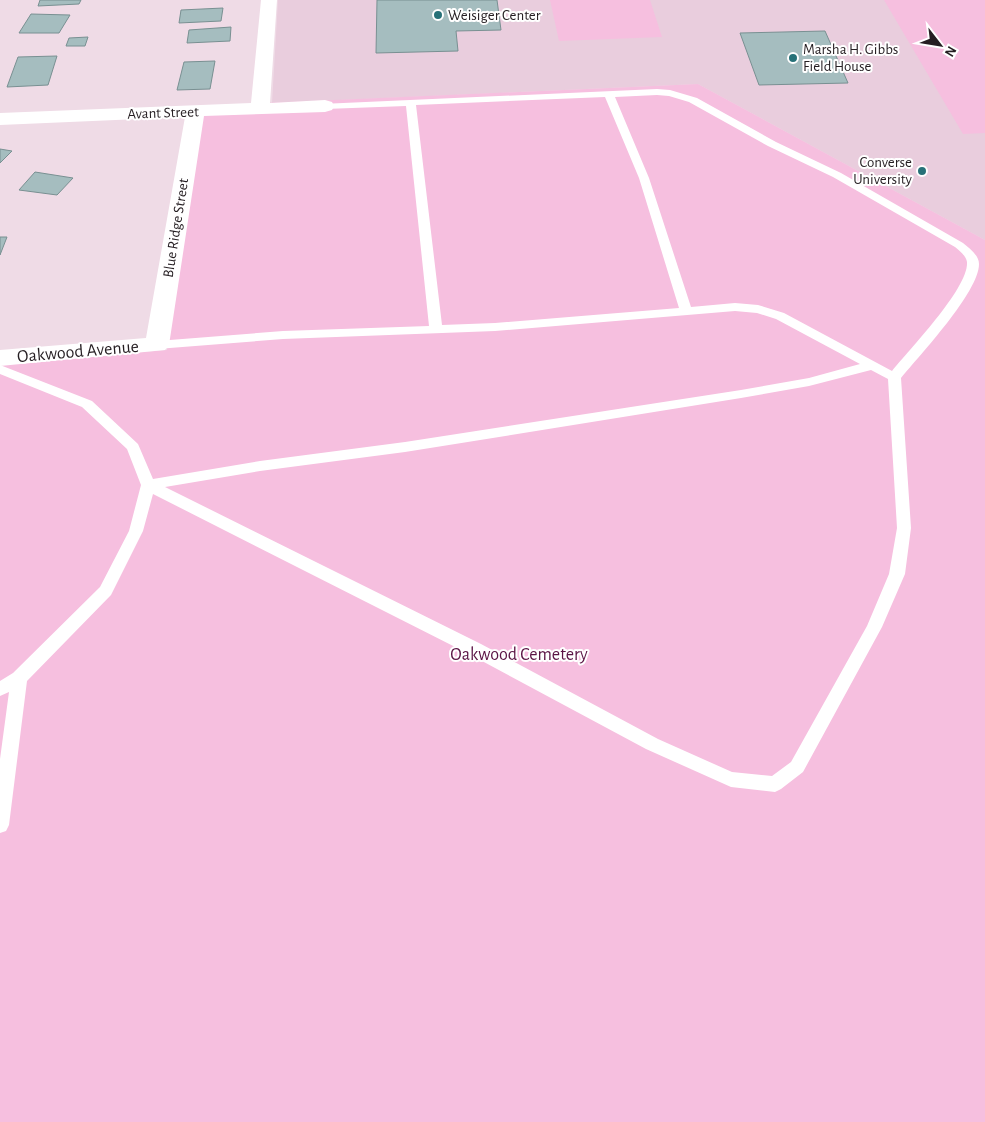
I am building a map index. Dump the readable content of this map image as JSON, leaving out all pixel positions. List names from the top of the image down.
{
  "streets": {
    "street": ["Avant Street", "Blue Ridge Street", "Oakwood Avenue"]
  },
  "crossings": [
    ["Avant Street", "Blue Ridge Street"],
    ["Blue Ridge Street", "Oakwood Avenue"]
  ],
  "parks": ["Oakwood Cemetery"],
  "places": ["Weisiger Center", "Marsha H. Gibbs Field House", "Converse University"],
  "north": "bottom right"
}
